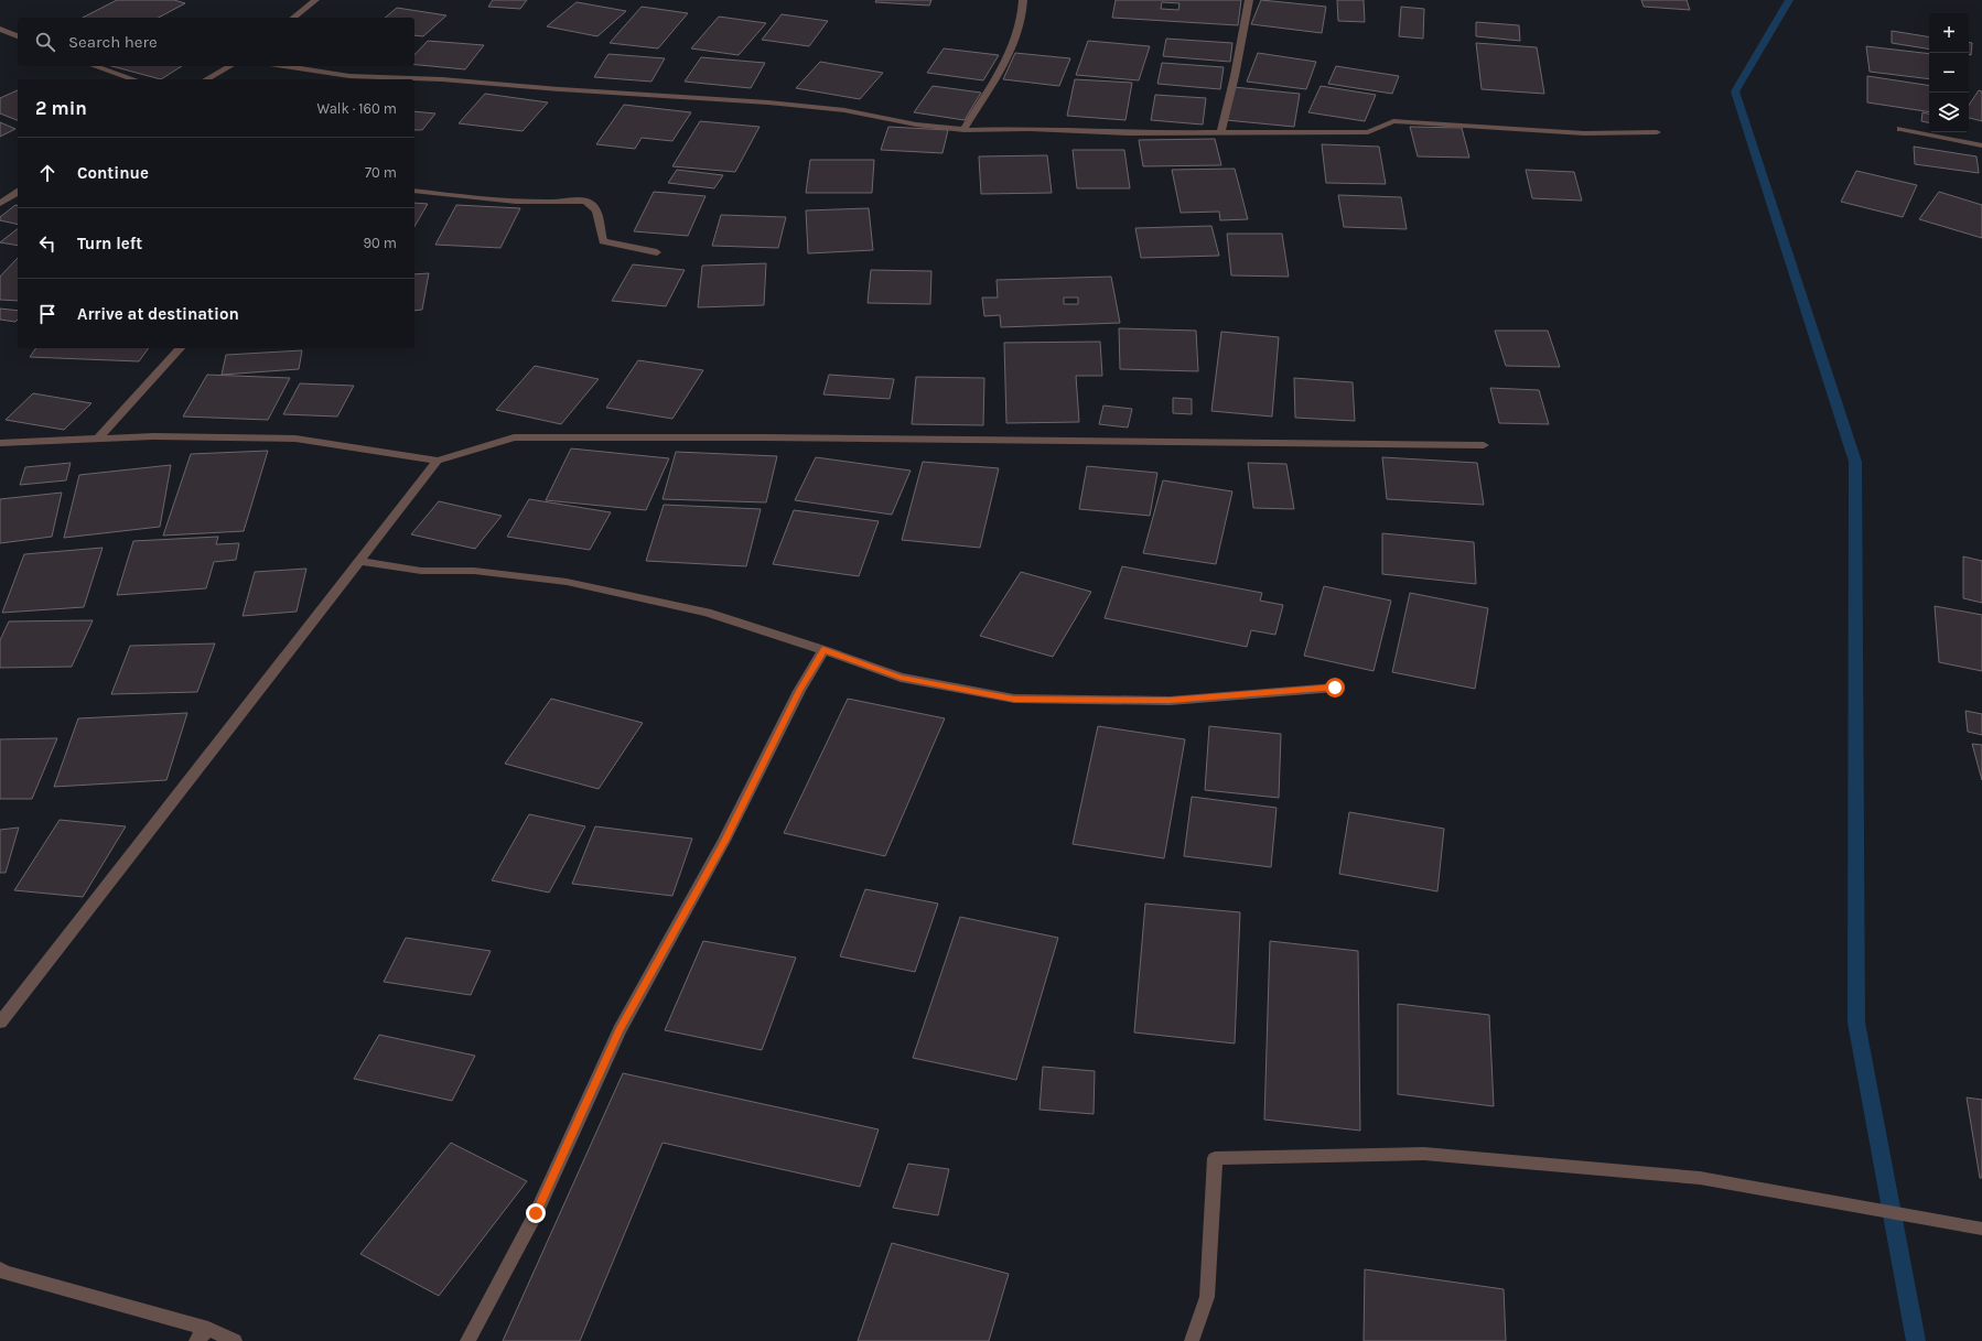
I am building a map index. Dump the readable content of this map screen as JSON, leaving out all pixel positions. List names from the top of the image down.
{
  "page": {
    "map_buttons": ["+", "−"],
    "search": "Search here",
    "heading": ["2 min", "Walk · 160 m"],
    "list": [
      ["Continue", "70 m"],
      ["Turn left", "90 m"],
      "Arrive at destination"
    ]
  }
}
